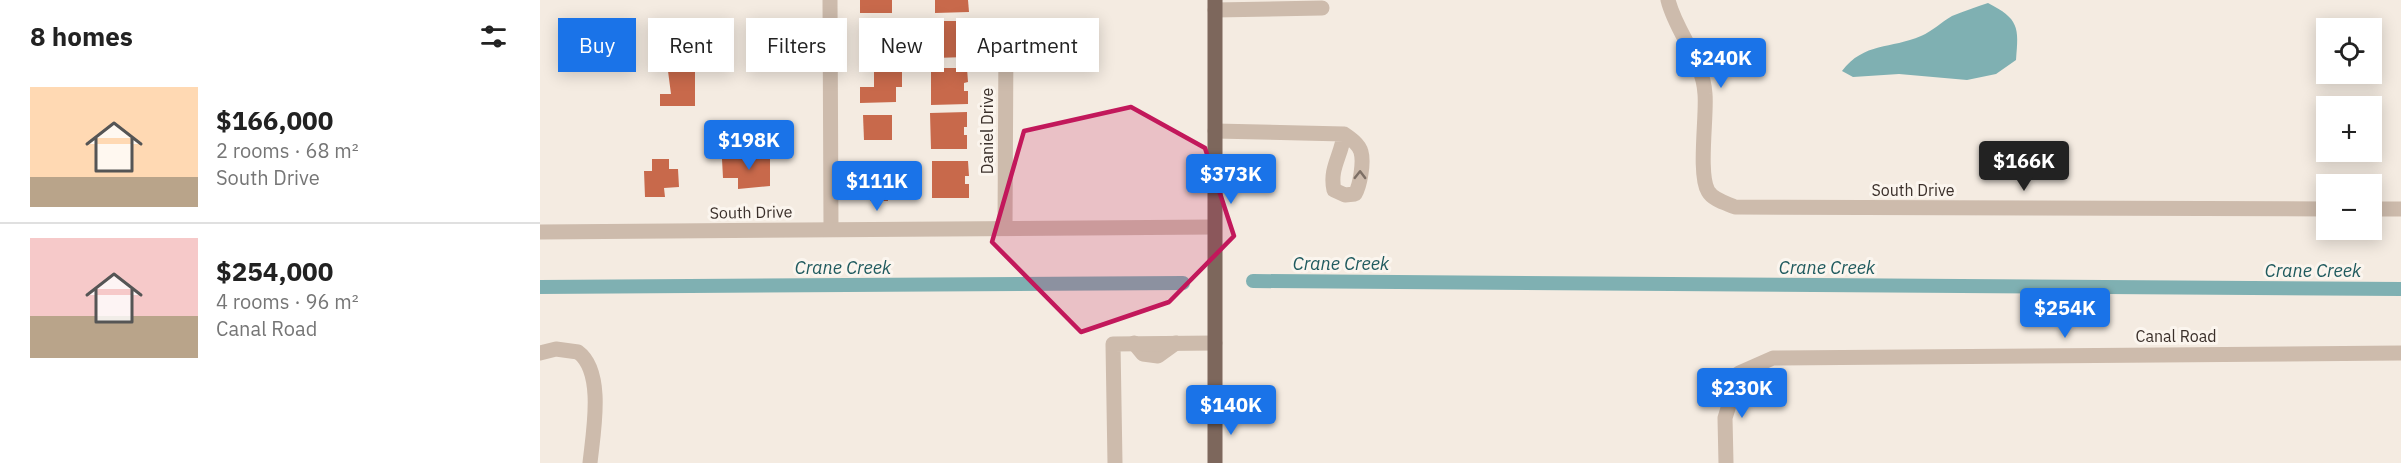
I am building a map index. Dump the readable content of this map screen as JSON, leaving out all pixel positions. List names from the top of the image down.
{
  "streets": {
    "street": ["Daniel Drive", "South Drive", "Canal Road"]
  },
  "crossings": [
    ["Daniel Drive", "South Drive"]
  ],
  "water": ["Crane Creek"],
  "page": {
    "heading": "8 homes",
    "map_buttons": ["+", "−"],
    "chip": [
      "Buy",
      "Rent",
      "Filters",
      "New",
      "Apartment"
    ],
    "price": [
      "$240K",
      "$198K",
      "$166K",
      "$373K",
      "$111K",
      "$254K",
      "$230K",
      "$140K"
    ],
    "list": [
      {
        "name": "$166,000",
        "note": "2 rooms · 68 m² · South Drive"
      },
      {
        "name": "$254,000",
        "note": "4 rooms · 96 m² · Canal Road"
      }
    ]
  }
}
